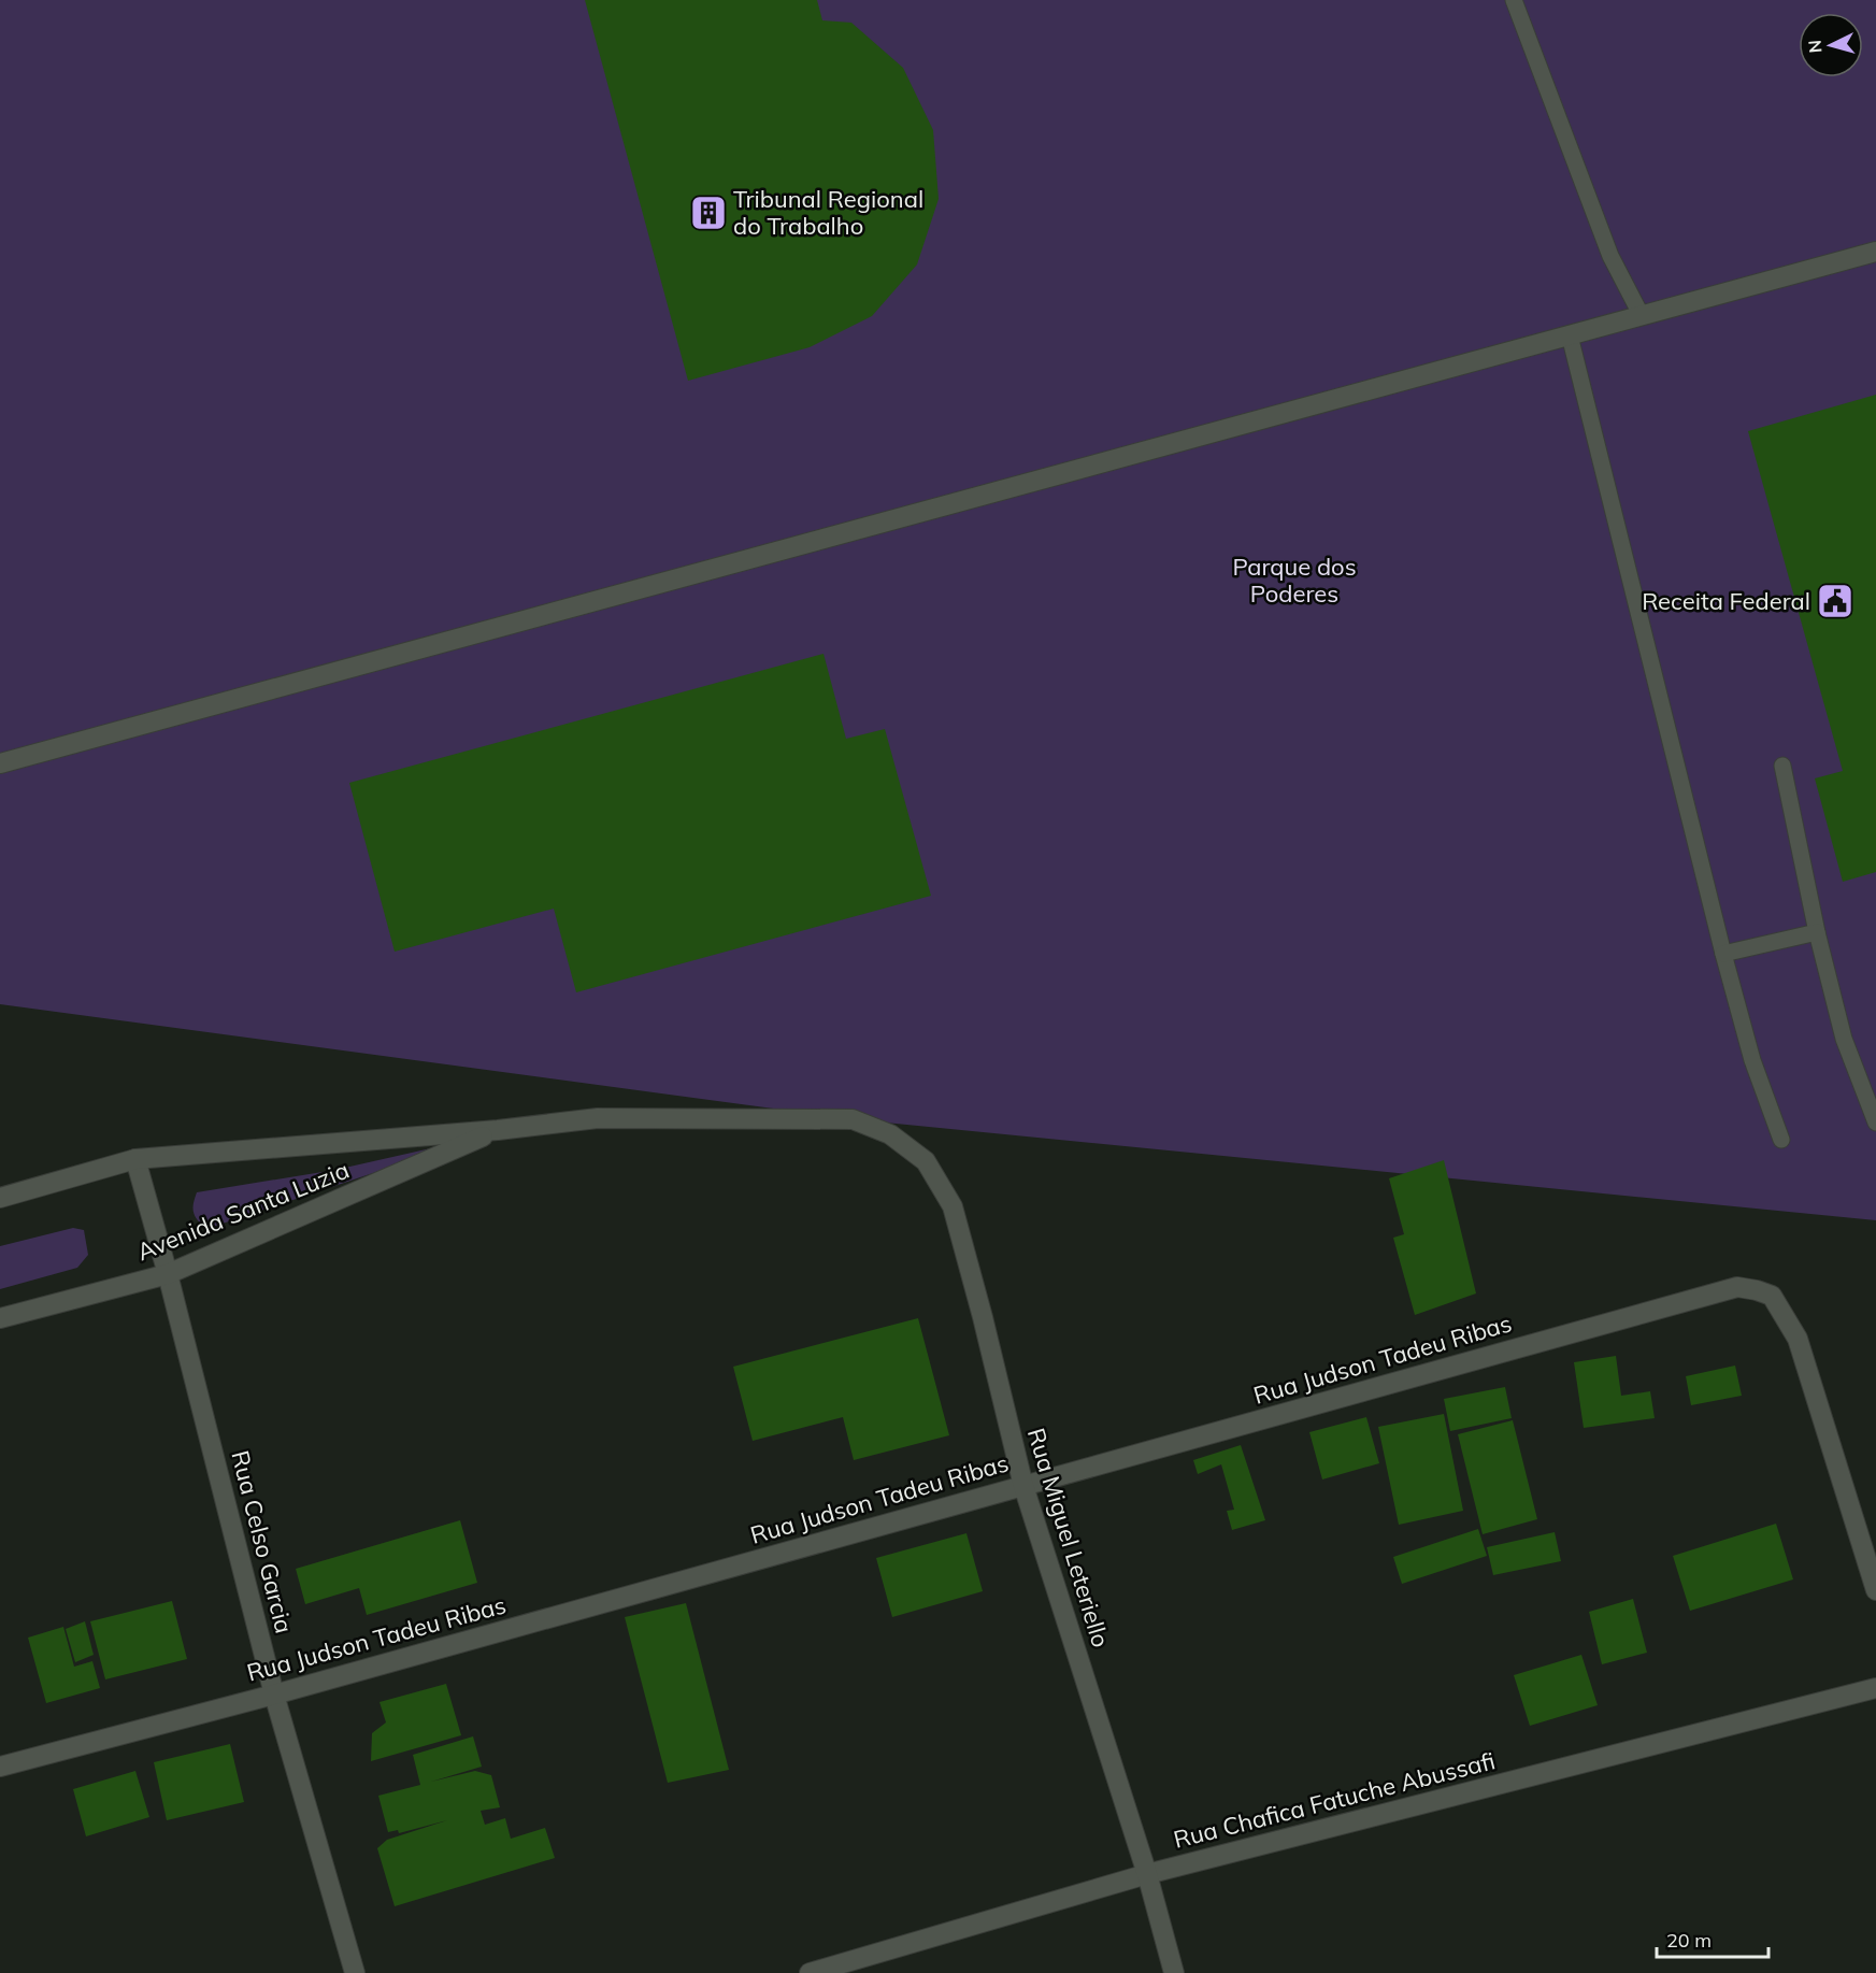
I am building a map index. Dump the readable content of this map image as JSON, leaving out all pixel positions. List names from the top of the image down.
{
  "streets": {
    "street": [
      "Avenida Santa Luzia",
      "Rua Judson Tadeu Ribas",
      "Rua Miguel Leteriello",
      "Rua Celso Garcia",
      "Rua Chafica Fatuche Abussafi"
    ]
  },
  "crossings": [
    ["Avenida Santa Luzia", "Rua Miguel Leteriello"],
    ["Avenida Santa Luzia", "Rua Celso Garcia"],
    ["Rua Judson Tadeu Ribas", "Rua Miguel Leteriello"],
    ["Rua Judson Tadeu Ribas", "Rua Celso Garcia"],
    ["Rua Miguel Leteriello", "Rua Chafica Fatuche Abussafi"]
  ],
  "parks": ["Parque dos Poderes"],
  "places": {
    "building": ["Tribunal Regional do Trabalho"],
    "public building": ["Receita Federal"]
  },
  "scale_bar": "20 m",
  "north": "left"
}
